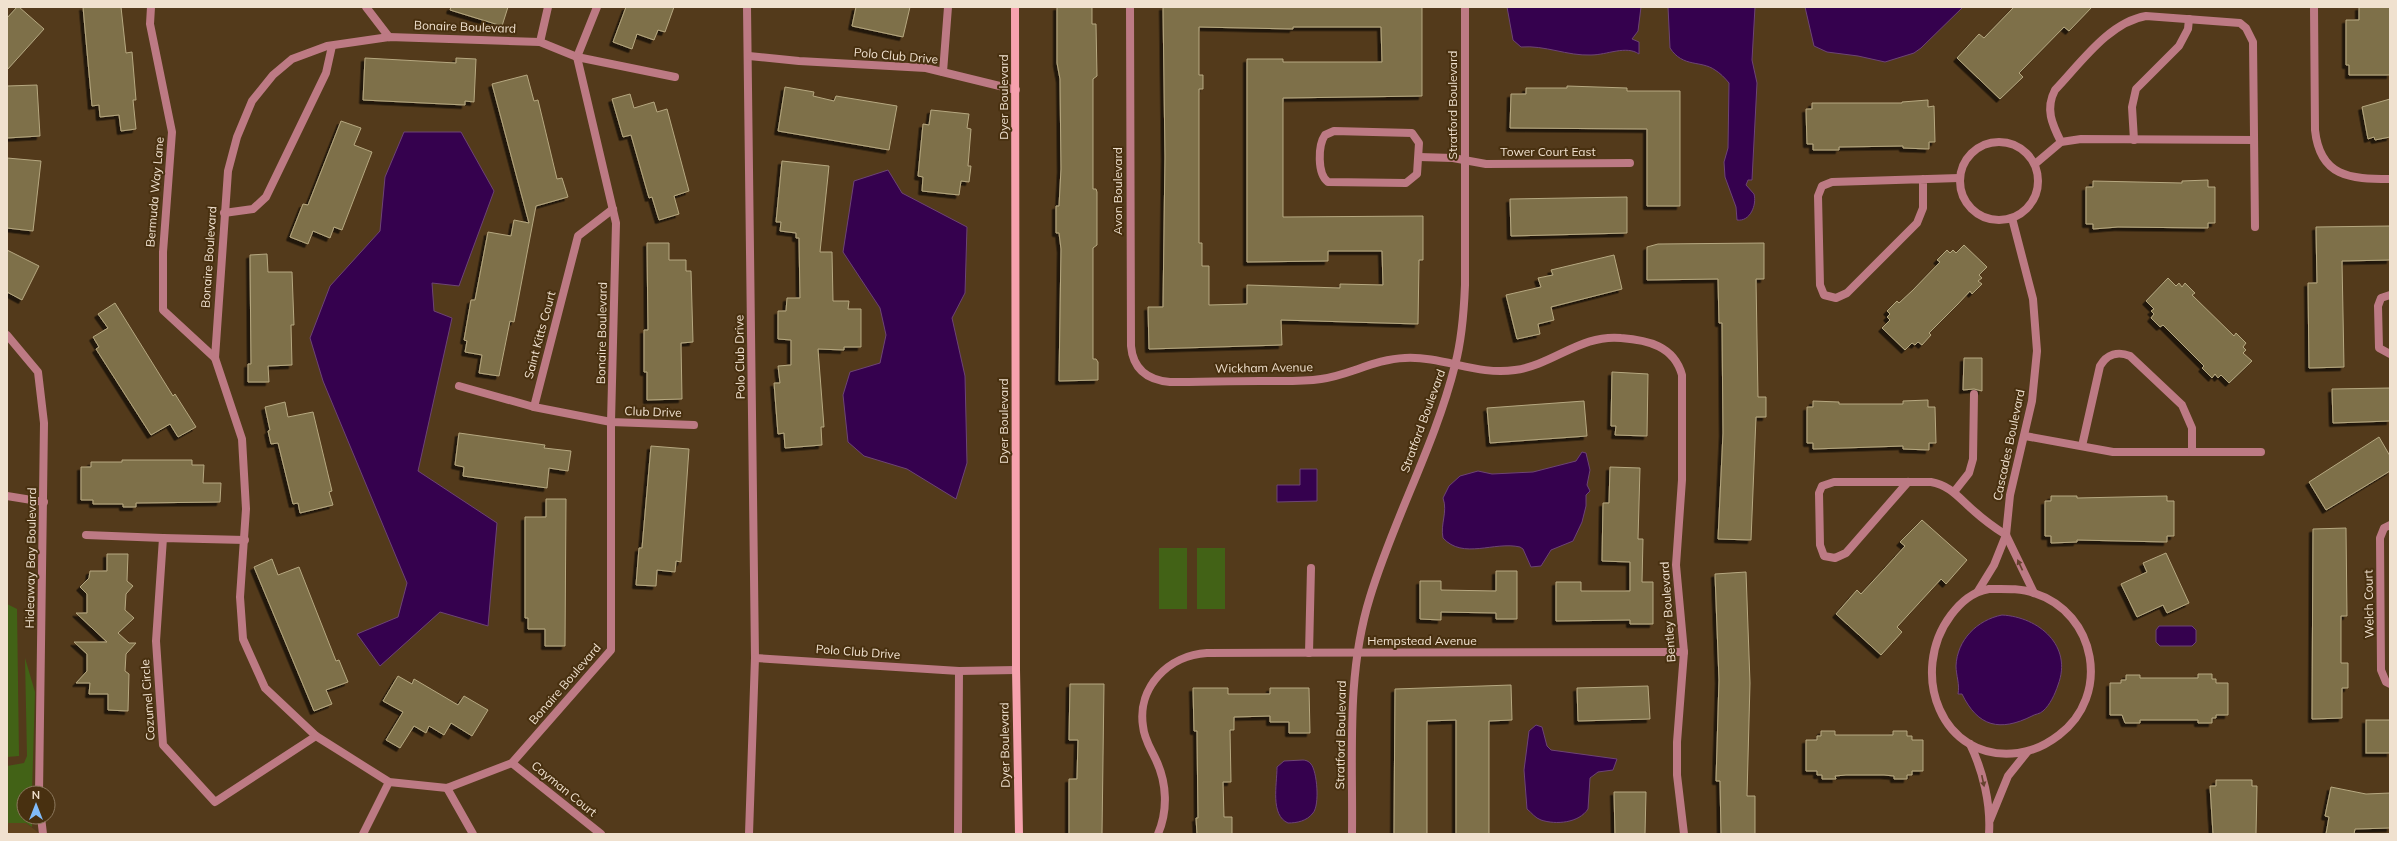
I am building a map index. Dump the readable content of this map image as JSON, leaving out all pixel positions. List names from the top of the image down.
{
  "streets": {
    "main road": ["Dyer Boulevard"],
    "street": [
      "Bonaire Boulevard",
      "Polo Club Drive",
      "Stratford Boulevard",
      "Tower Court East",
      "Avon Boulevard",
      "Bermuda Way Lane",
      "Saint Kitts Court",
      "Wickham Avenue",
      "Club Drive",
      "Cascades Boulevard",
      "Hideaway Bay Boulevard",
      "Welch Court",
      "Bentley Boulevard",
      "Hempstead Avenue",
      "Cozumel Circle",
      "Cayman Court"
    ]
  },
  "crossings": [
    ["Bonaire Boulevard", "Bermuda Way Lane"],
    ["Bonaire Boulevard", "Saint Kitts Court"],
    ["Bonaire Boulevard", "Club Drive"],
    ["Bonaire Boulevard", "Cozumel Circle"],
    ["Bonaire Boulevard", "Cayman Court"],
    ["Polo Club Drive", "Dyer Boulevard"],
    ["Stratford Boulevard", "Tower Court East"],
    ["Stratford Boulevard", "Wickham Avenue"],
    ["Stratford Boulevard", "Hempstead Avenue"],
    ["Avon Boulevard", "Wickham Avenue"],
    ["Wickham Avenue", "Bentley Boulevard"],
    ["Bentley Boulevard", "Hempstead Avenue"]
  ],
  "north": "top"
}
